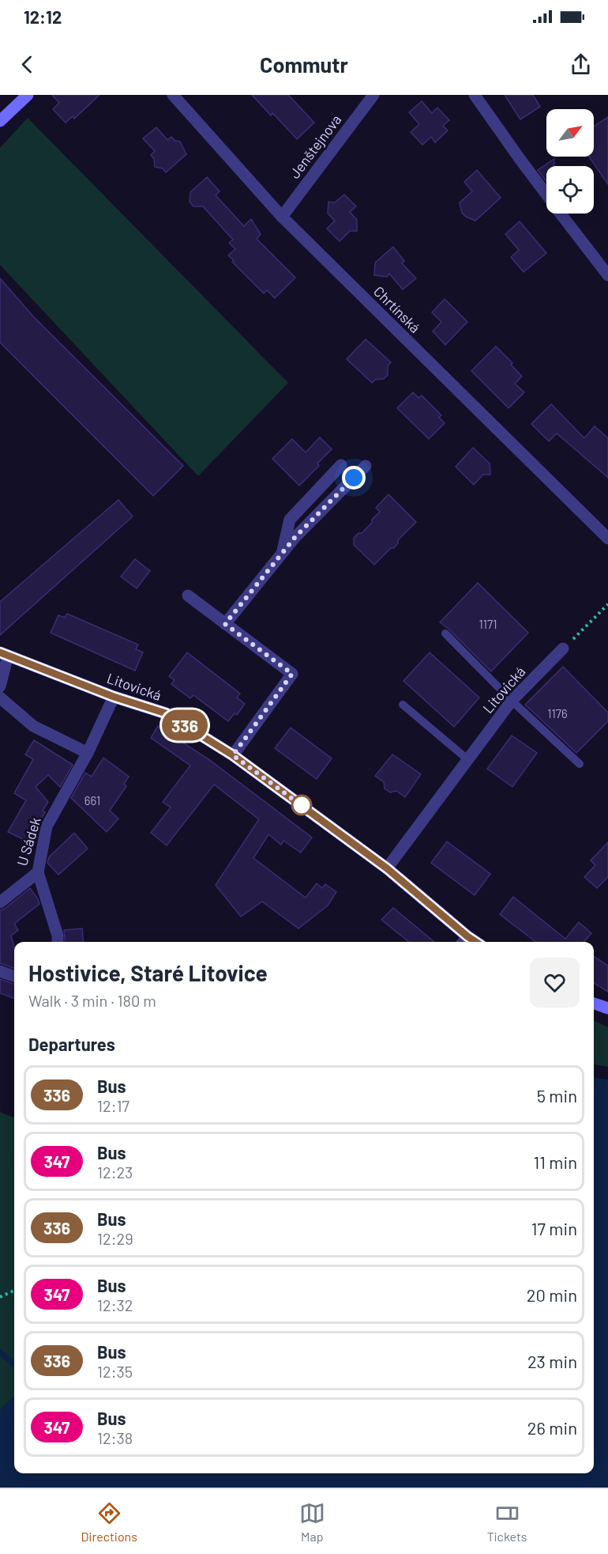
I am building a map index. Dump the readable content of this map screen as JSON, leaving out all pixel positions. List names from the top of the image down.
{
  "streets": {
    "street": [
      "Jenštejnova",
      "Chrtínská",
      "Litovická",
      "U Sádek"
    ]
  },
  "crossings": [
    ["Jenštejnova", "Chrtínská"],
    ["Litovická", "U Sádek"]
  ],
  "lines": ["bus line 336"],
  "house_numbers": ["1171", "1176", "661"],
  "north": "top right",
  "page": {
    "status": "12:12",
    "header": "Commutr",
    "on_map": "336",
    "heading": [
      ["Hostivice, Staré Litovice", "Walk · 3 min · 180 m"],
      "Departures"
    ],
    "list": [
      {
        "mark": "336",
        "name": "Bus",
        "note": "12:17",
        "value": "5 min"
      },
      {
        "mark": "347",
        "name": "Bus",
        "note": "12:23",
        "value": "11 min"
      },
      {
        "mark": "336",
        "name": "Bus",
        "note": "12:29",
        "value": "17 min"
      },
      {
        "mark": "347",
        "name": "Bus",
        "note": "12:32",
        "value": "20 min"
      },
      {
        "mark": "336",
        "name": "Bus",
        "note": "12:35",
        "value": "23 min"
      },
      {
        "mark": "347",
        "name": "Bus",
        "note": "12:38",
        "value": "26 min"
      }
    ],
    "tabs": ["Directions", "Map", "Tickets"]
  }
}
